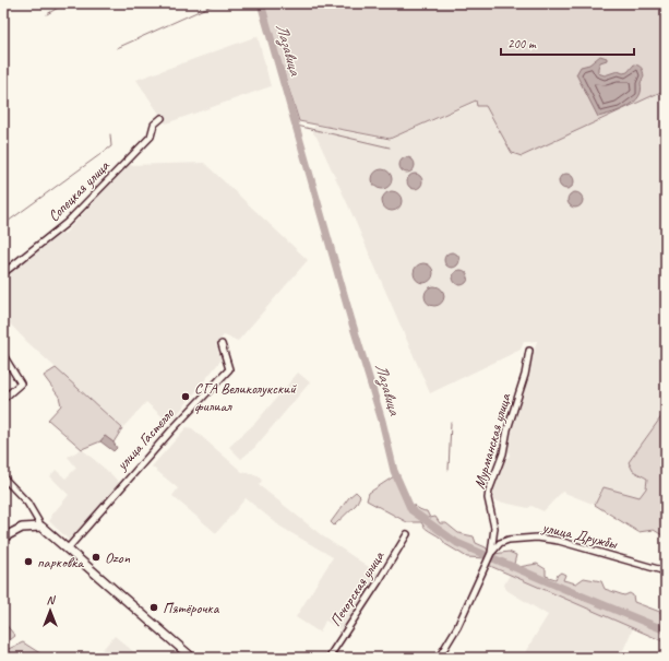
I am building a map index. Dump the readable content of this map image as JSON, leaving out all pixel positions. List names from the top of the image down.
{
  "streets": {
    "street": [
      "Сопецкая улица",
      "улица Гастелло",
      "Мурманская улица",
      "улица Дружбы",
      "Печорская улица"
    ]
  },
  "crossings": [
    ["Мурманская улица", "улица Дружбы"]
  ],
  "water": ["Лазавица"],
  "places": [
    "СГА Великолукский филиал",
    "Ozon",
    "парковка",
    "Пятёрочка"
  ],
  "scale_bar": "200 m",
  "north": "top"
}
